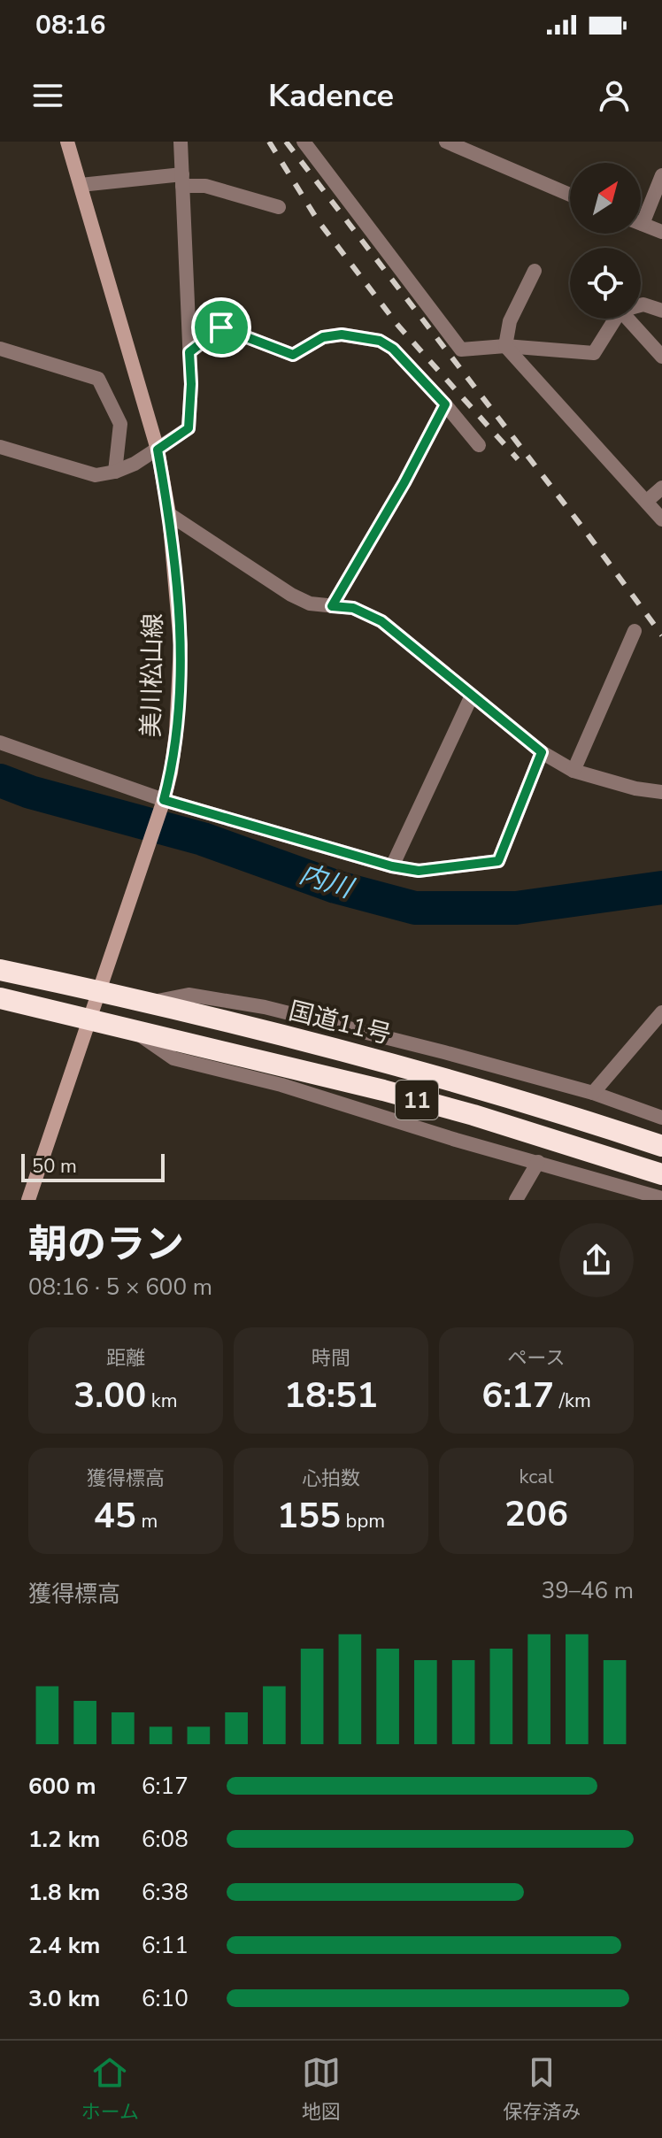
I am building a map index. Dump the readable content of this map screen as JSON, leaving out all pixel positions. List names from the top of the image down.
{
  "streets": {
    "highway": ["国道11号", "11"],
    "main road": ["美川松山線"]
  },
  "crossings": [
    ["美川松山線", "国道11号"],
    ["美川松山線", "11"]
  ],
  "water": ["内川"],
  "scale_bar": "50 m",
  "north": "top right",
  "page": {
    "status": "08:16",
    "header": "Kadence",
    "scale": "50 m",
    "heading": ["朝のラン", "08:16 · 5 × 600 m"],
    "stats": [
      ["距離", "3.00 km"],
      ["時間", "18:51"],
      ["ペース", "6:17 /km"],
      ["獲得標高", "45 m"],
      ["心拍数", "155 bpm"],
      ["kcal", "206"]
    ],
    "chart": ["獲得標高", "39–46 m"],
    "list": [
      {
        "name": "600 m",
        "note": "6:17"
      },
      {
        "name": "1.2 km",
        "note": "6:08"
      },
      {
        "name": "1.8 km",
        "note": "6:38"
      },
      {
        "name": "2.4 km",
        "note": "6:11"
      },
      {
        "name": "3.0 km",
        "note": "6:10"
      }
    ],
    "tabs": ["ホーム", "地図", "保存済み"]
  }
}
